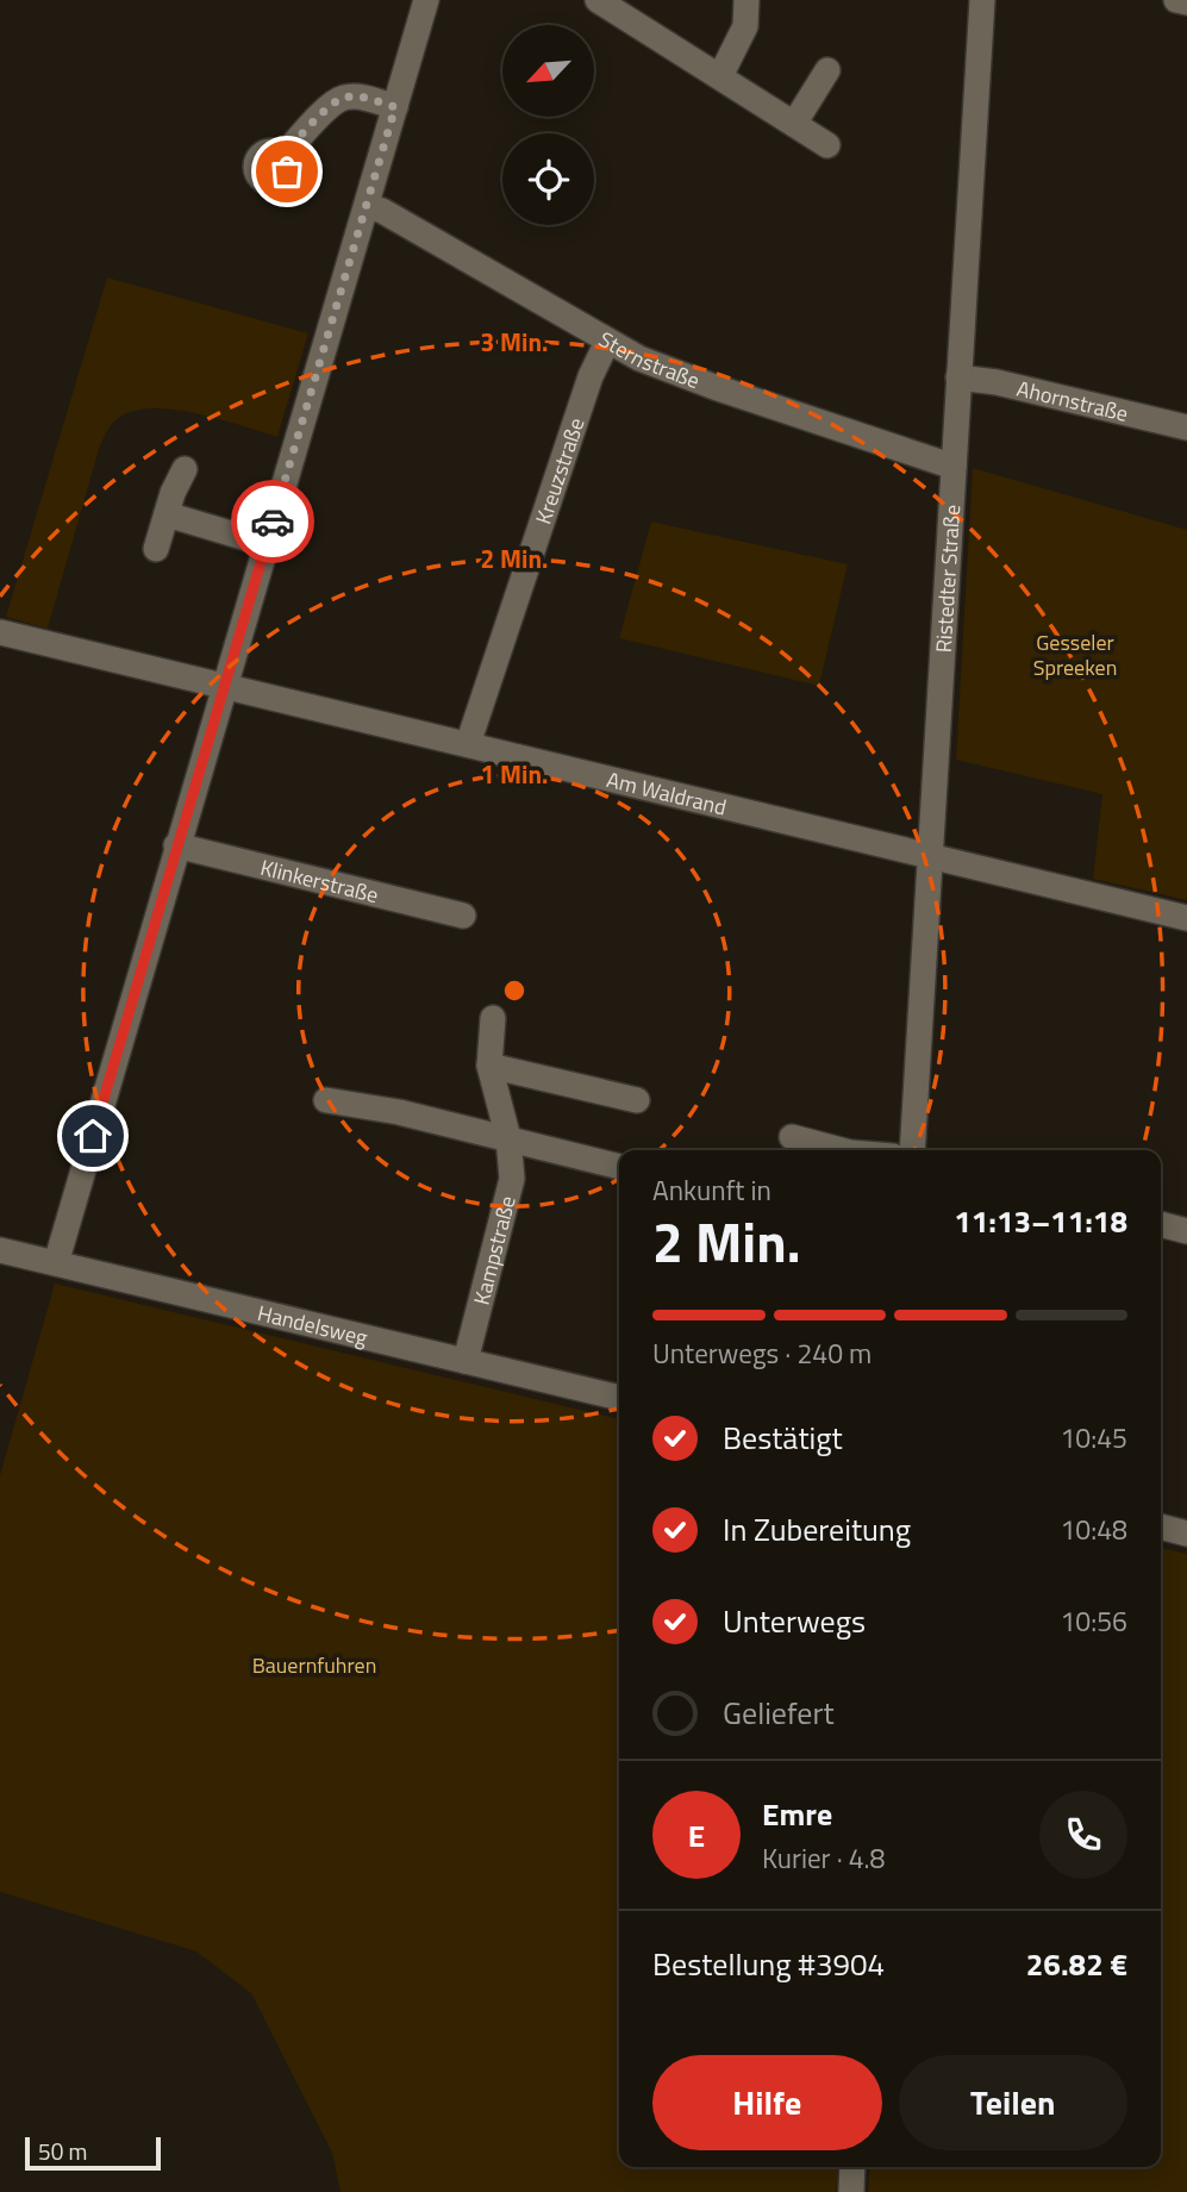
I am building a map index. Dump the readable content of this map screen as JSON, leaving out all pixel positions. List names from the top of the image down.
{
  "streets": {
    "street": [
      "Sternstraße",
      "Ahornstraße",
      "Kreuzstraße",
      "Ristedter Straße",
      "Am Waldrand",
      "Klinkerstraße",
      "Kampstraße",
      "Handelsweg"
    ]
  },
  "crossings": [
    ["Sternstraße", "Kreuzstraße"],
    ["Sternstraße", "Ristedter Straße"],
    ["Ahornstraße", "Ristedter Straße"],
    ["Kreuzstraße", "Am Waldrand"],
    ["Ristedter Straße", "Am Waldrand"],
    ["Kampstraße", "Handelsweg"]
  ],
  "parks": ["Gesseler Spreeken", "Bauernfuhren"],
  "scale_bar": "50 m",
  "north": "bottom left",
  "page": {
    "heading": ["2 Min.", "Ankunft in", "11:13–11:18"],
    "panel": [
      "Emre",
      "Kurier · 4.8",
      "Bestellung #3904",
      "26.82 €"
    ],
    "bar": "Unterwegs · 240 m",
    "list": [
      ["Bestätigt", "10:45"],
      ["In Zubereitung", "10:48"],
      ["Unterwegs", "10:56"],
      "Geliefert"
    ],
    "round": "E",
    "buttons": ["Hilfe", "Teilen"],
    "scale": "50 m"
  },
  "rings": ["3 Min.", "2 Min.", "1 Min."]
}
